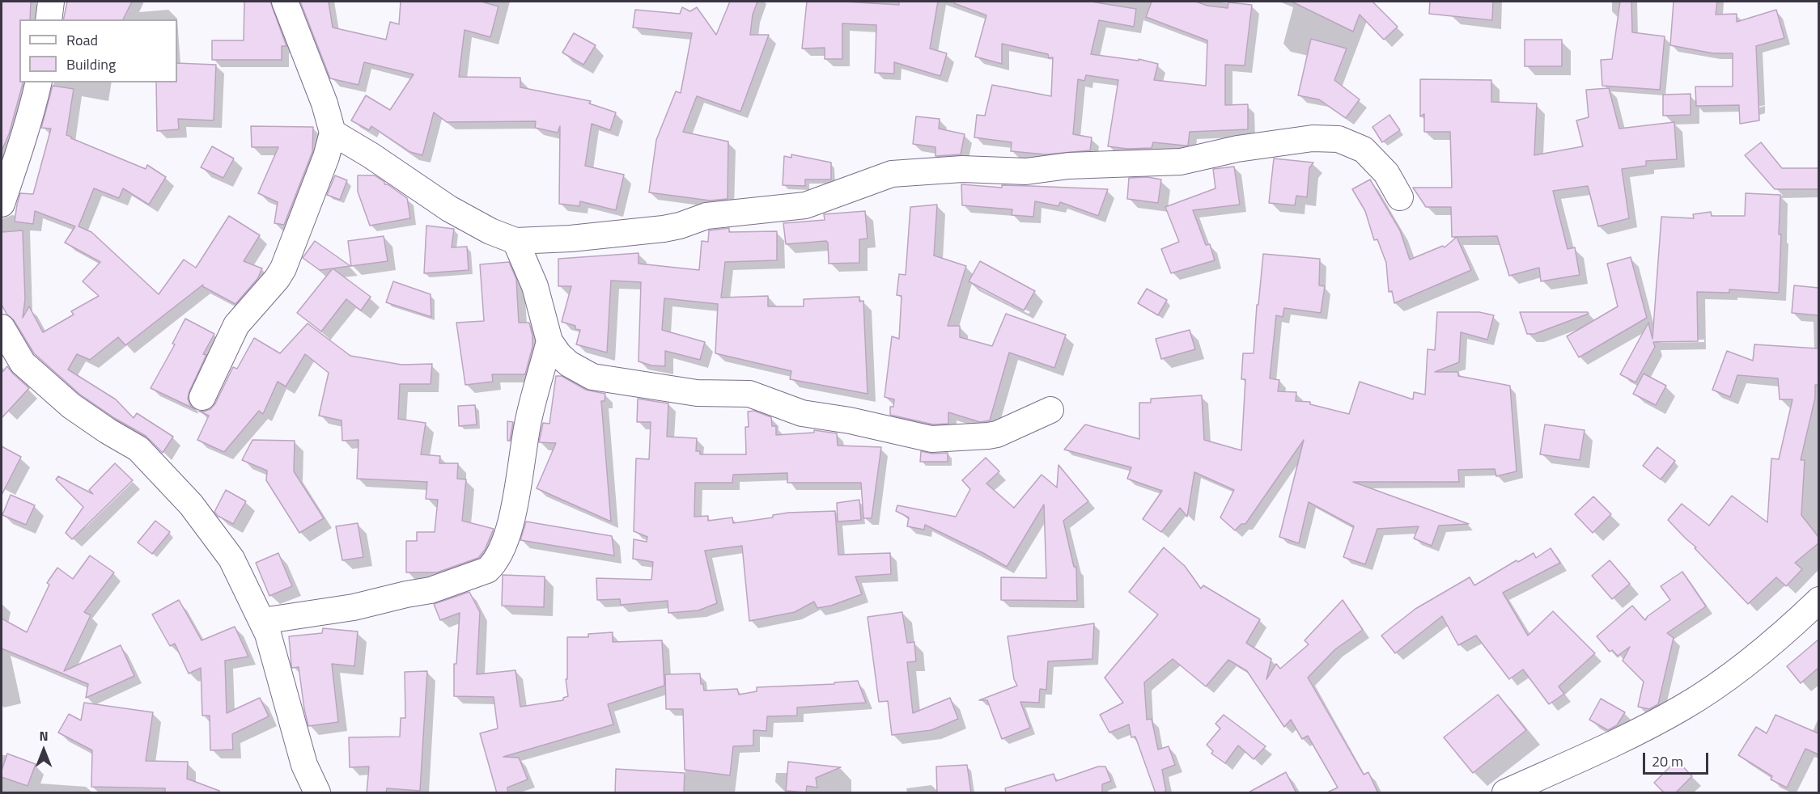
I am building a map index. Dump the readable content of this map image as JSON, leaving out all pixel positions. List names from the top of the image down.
{
  "legend": ["Road", "Building"],
  "scale_bar": "20 m",
  "north": "top"
}
